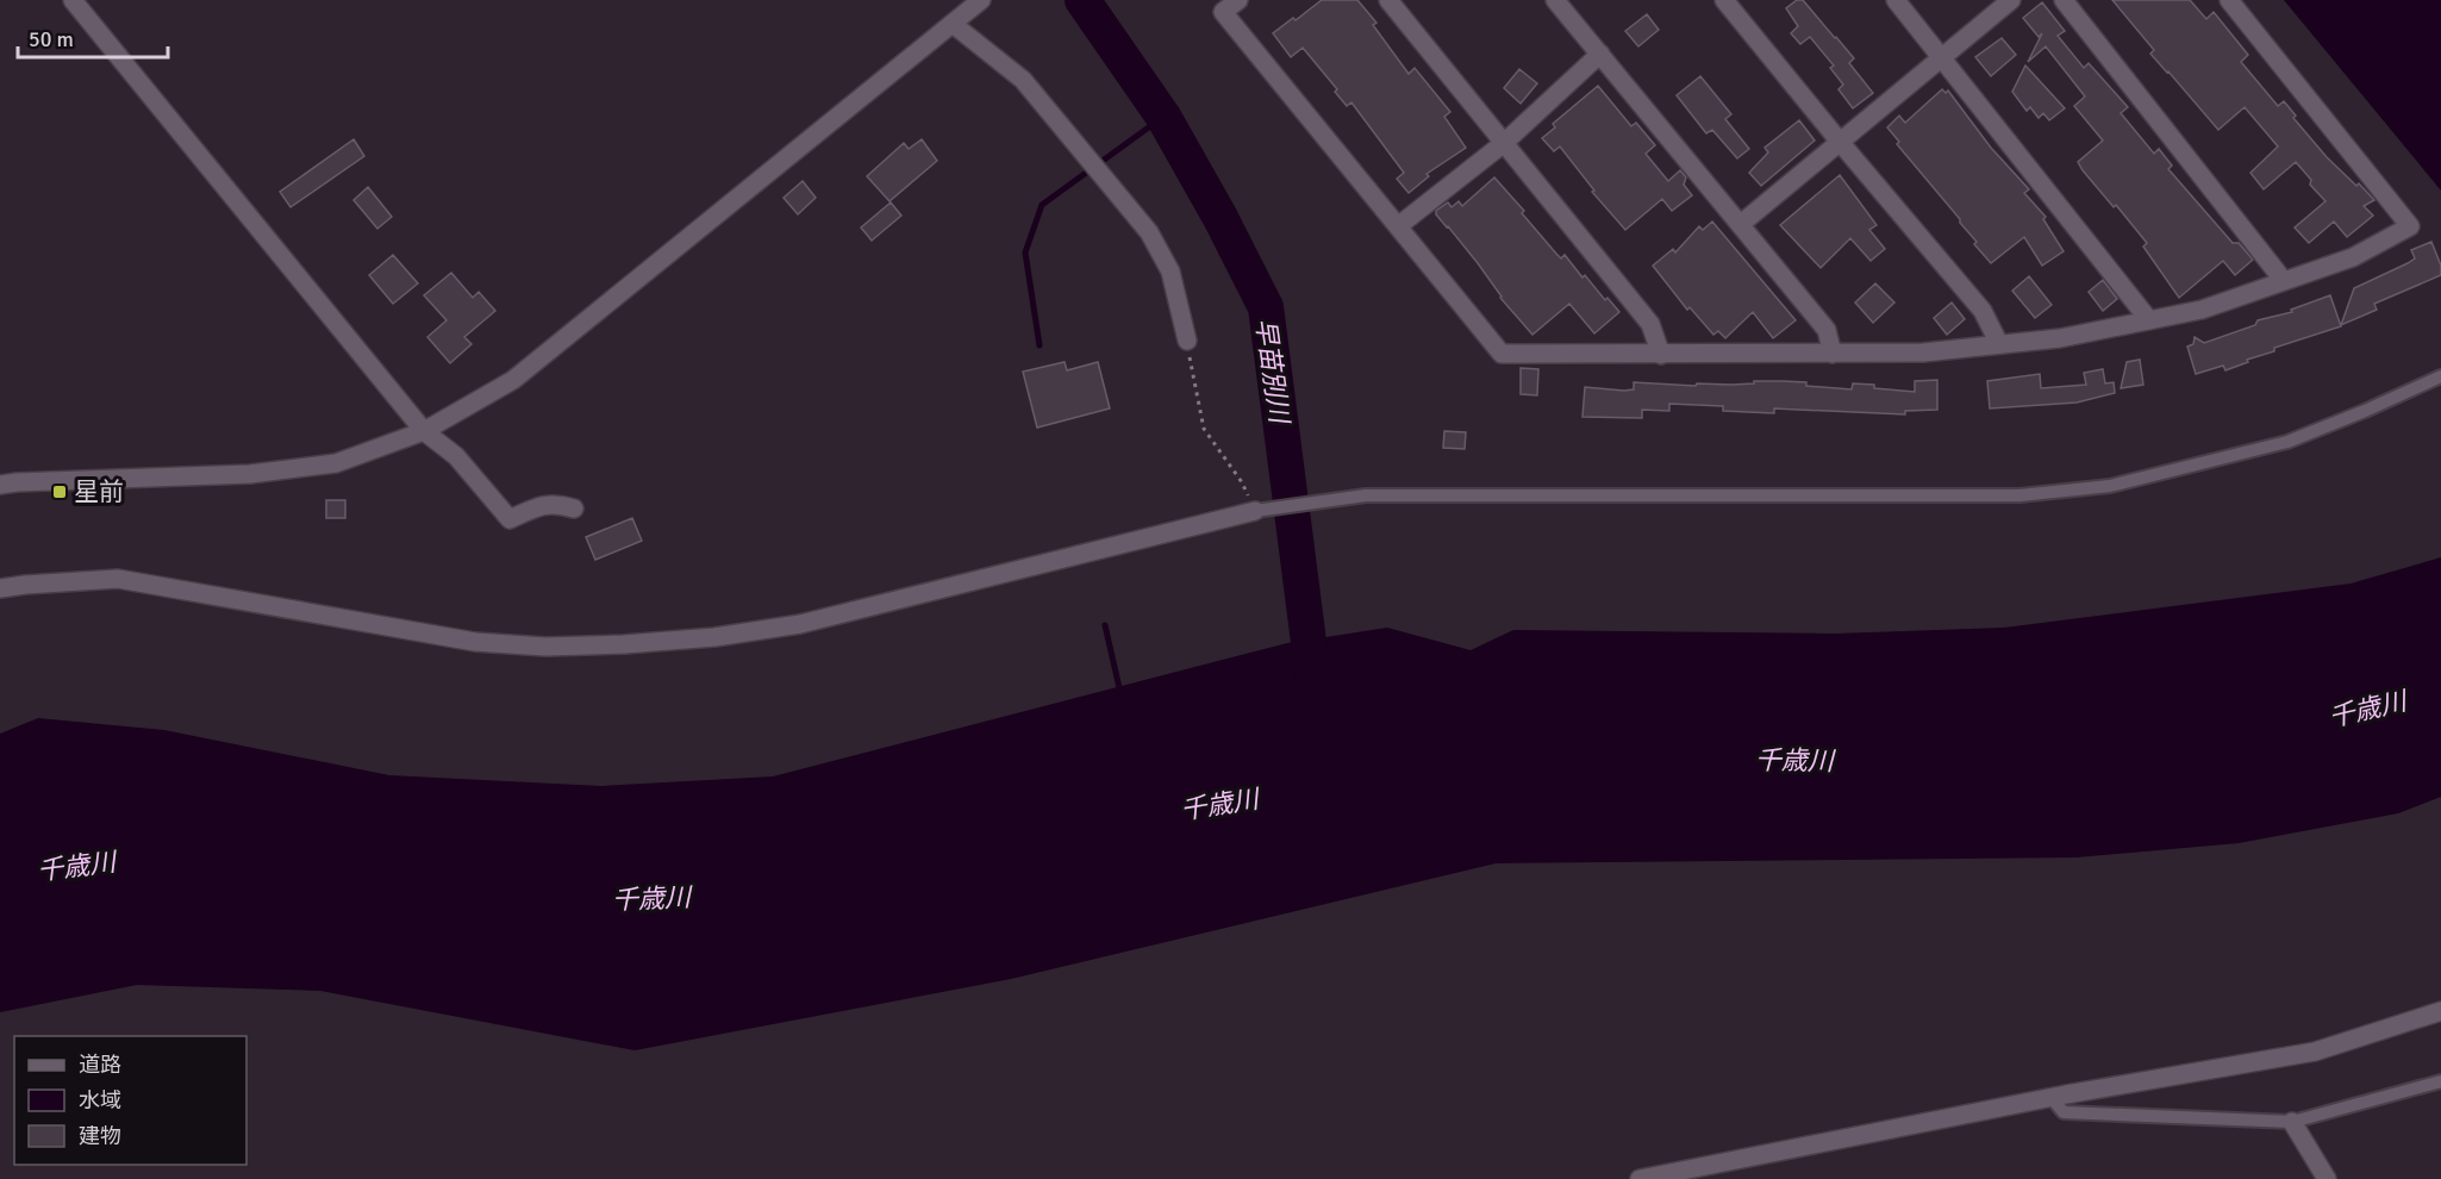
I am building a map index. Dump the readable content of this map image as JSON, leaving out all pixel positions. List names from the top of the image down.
{
  "water": ["早苗別川", "千歳川"],
  "places": {
    "transit": ["星前"]
  },
  "legend": ["道路", "水域", "建物"],
  "scale_bar": "50 m"
}
